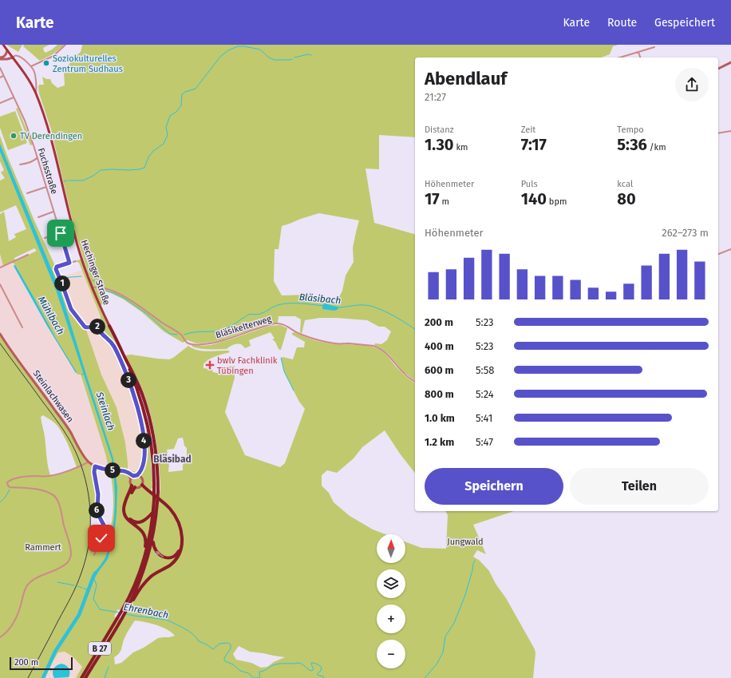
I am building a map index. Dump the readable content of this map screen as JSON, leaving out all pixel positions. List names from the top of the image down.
{
  "streets": {
    "highway": ["B 27"],
    "main road": ["Hechinger Straße"],
    "street": ["Fuchsstraße", "Bläsikelterweg", "Steinlachwasen"]
  },
  "crossings": [
    ["Hechinger Straße", "Bläsikelterweg"],
    ["Hechinger Straße", "B 27"]
  ],
  "districts": ["Bläsibad"],
  "water": [
    "Bläsibach",
    "Mühlbach",
    "Steinlach",
    "Ehrenbach"
  ],
  "parks": ["Jungwald", "Rammert"],
  "places": {
    "other": ["Soziokulturelles Zentrum Sudhaus", "TV Derendingen"],
    "health": ["bwlv Fachklinik Tübingen"]
  },
  "scale_bar": "200 m",
  "north": "top",
  "page": {
    "header": "Karte",
    "nav": ["Karte", "Route", "Gespeichert"],
    "heading": ["Abendlauf", "21:27"],
    "stats": [
      ["Distanz", "1.30 km"],
      ["Zeit", "7:17"],
      ["Tempo", "5:36 /km"],
      ["Höhenmeter", "17 m"],
      ["Puls", "140 bpm"],
      ["kcal", "80"]
    ],
    "chart": ["Höhenmeter", "262–273 m"],
    "pins": [
      "1",
      "2",
      "3",
      "4",
      "5",
      "6"
    ],
    "list": [
      {
        "name": "200 m",
        "note": "5:23"
      },
      {
        "name": "400 m",
        "note": "5:23"
      },
      {
        "name": "600 m",
        "note": "5:58"
      },
      {
        "name": "800 m",
        "note": "5:24"
      },
      {
        "name": "1.0 km",
        "note": "5:41"
      },
      {
        "name": "1.2 km",
        "note": "5:47"
      }
    ],
    "buttons": ["Speichern", "Teilen"],
    "map_buttons": ["+", "−"],
    "scale": "200 m"
  }
}
